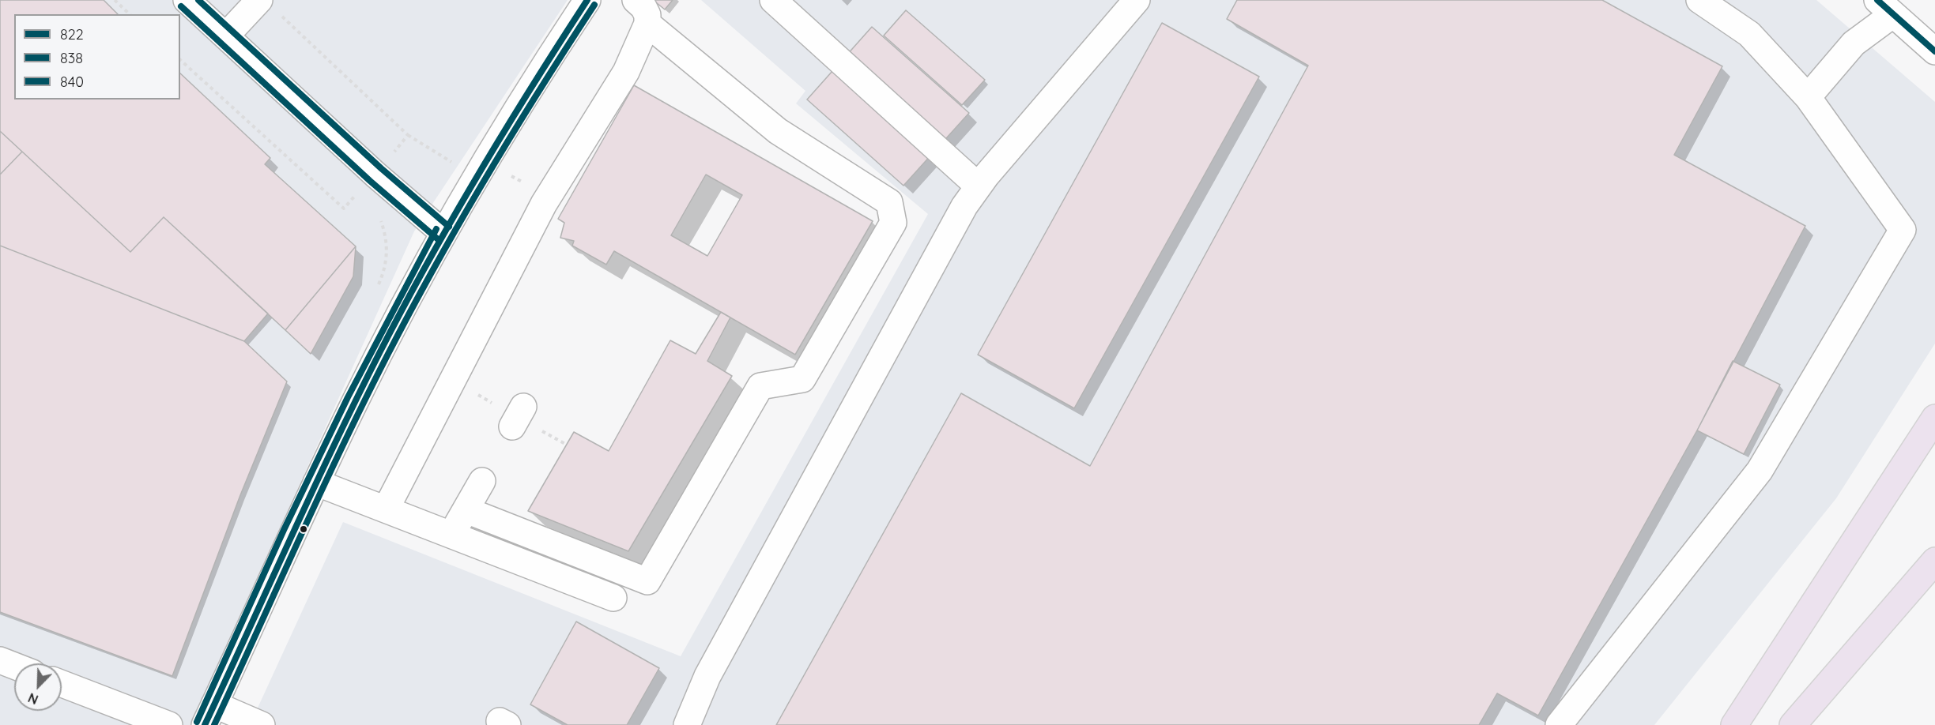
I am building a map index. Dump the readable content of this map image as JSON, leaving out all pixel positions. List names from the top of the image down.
{
  "lines": ["transit line 822", "transit line 840", "transit line 838"],
  "legend": ["822", "838", "840"],
  "north": "bottom left"
}
